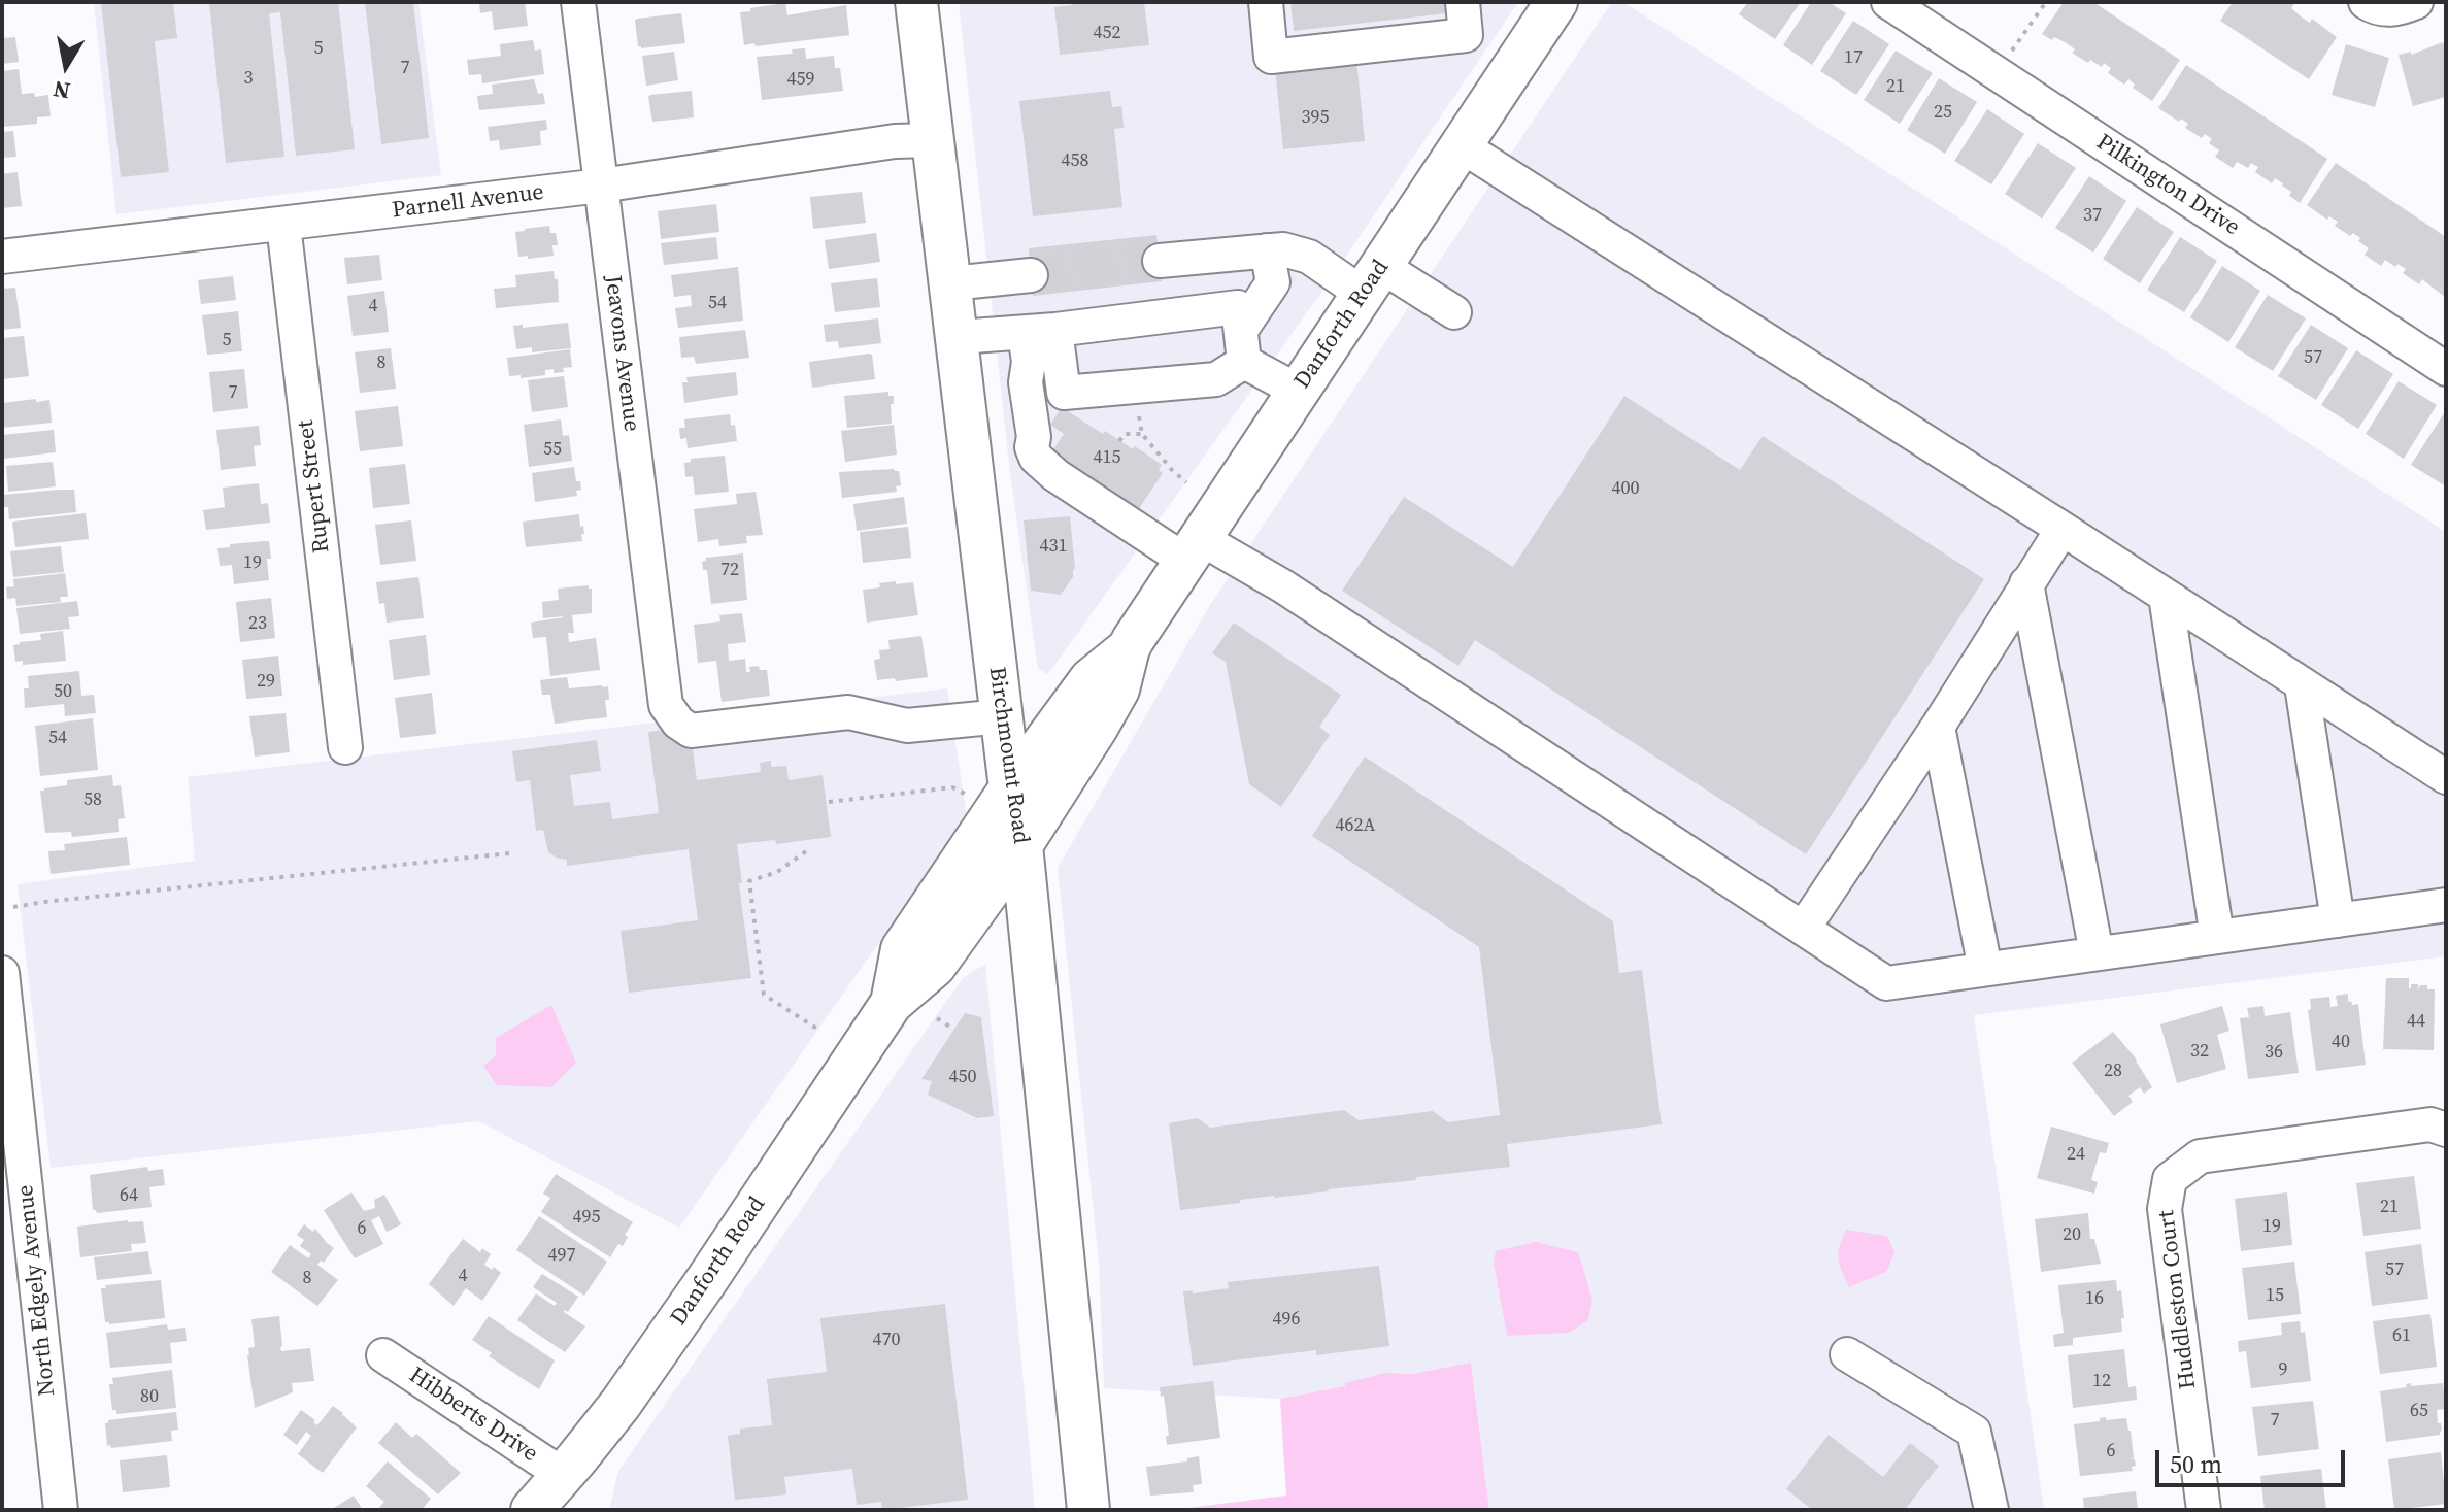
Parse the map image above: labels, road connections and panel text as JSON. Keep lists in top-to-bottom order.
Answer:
{
  "streets": {
    "main road": ["Danforth Road", "Birchmount Road"],
    "street": [
      "Pilkington Drive",
      "Parnell Avenue",
      "Jeavons Avenue",
      "Rupert Street",
      "North Edgely Avenue",
      "Huddleston Court",
      "Hibberts Drive"
    ]
  },
  "crossings": [
    ["Parnell Avenue", "Jeavons Avenue"],
    ["Parnell Avenue", "Rupert Street"],
    ["Parnell Avenue", "Birchmount Road"],
    ["Danforth Road", "Birchmount Road"],
    ["Danforth Road", "Hibberts Drive"],
    ["Jeavons Avenue", "Birchmount Road"]
  ],
  "house_numbers": [
    "452",
    "5",
    "17",
    "7",
    "3",
    "459",
    "21",
    "25",
    "395",
    "458",
    "37",
    "54",
    "4",
    "5",
    "57",
    "8",
    "7",
    "55",
    "415",
    "400",
    "431",
    "19",
    "72",
    "23",
    "29",
    "50",
    "54",
    "58",
    "462A",
    "44",
    "40",
    "32",
    "36",
    "28",
    "450",
    "24",
    "64",
    "21",
    "495",
    "19",
    "6",
    "20",
    "497",
    "57",
    "4",
    "8",
    "15",
    "16",
    "496",
    "61",
    "470",
    "9",
    "12",
    "80",
    "65",
    "7",
    "6"
  ],
  "scale_bar": "50 m",
  "north": "bottom"
}
